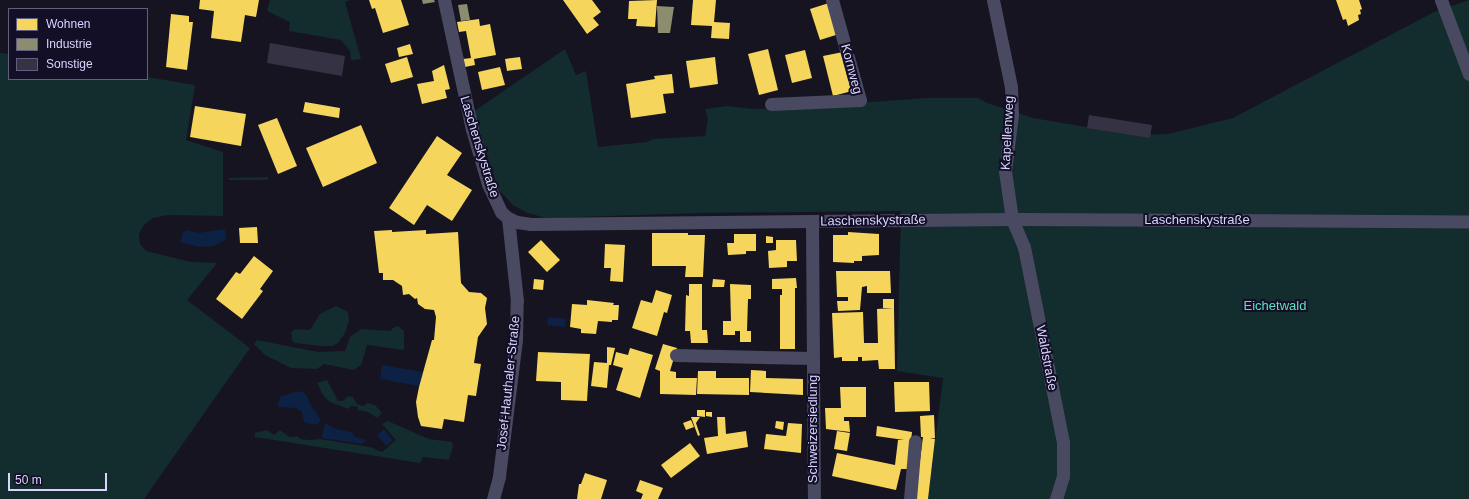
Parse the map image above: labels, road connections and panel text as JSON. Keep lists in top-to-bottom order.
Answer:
{
  "streets": {
    "street": [
      "Kornweg",
      "Kapellenweg",
      "Laschenskystraße",
      "Waldstraße",
      "Josef-Hauthaler-Straße",
      "Schweizersiedlung"
    ]
  },
  "crossings": [
    ["Kapellenweg", "Laschenskystraße"],
    ["Kapellenweg", "Waldstraße"],
    ["Laschenskystraße", "Waldstraße"],
    ["Laschenskystraße", "Josef-Hauthaler-Straße"],
    ["Laschenskystraße", "Schweizersiedlung"]
  ],
  "parks": ["Eichetwald"],
  "legend": ["Wohnen", "Industrie", "Sonstige"],
  "scale_bar": "50 m"
}
